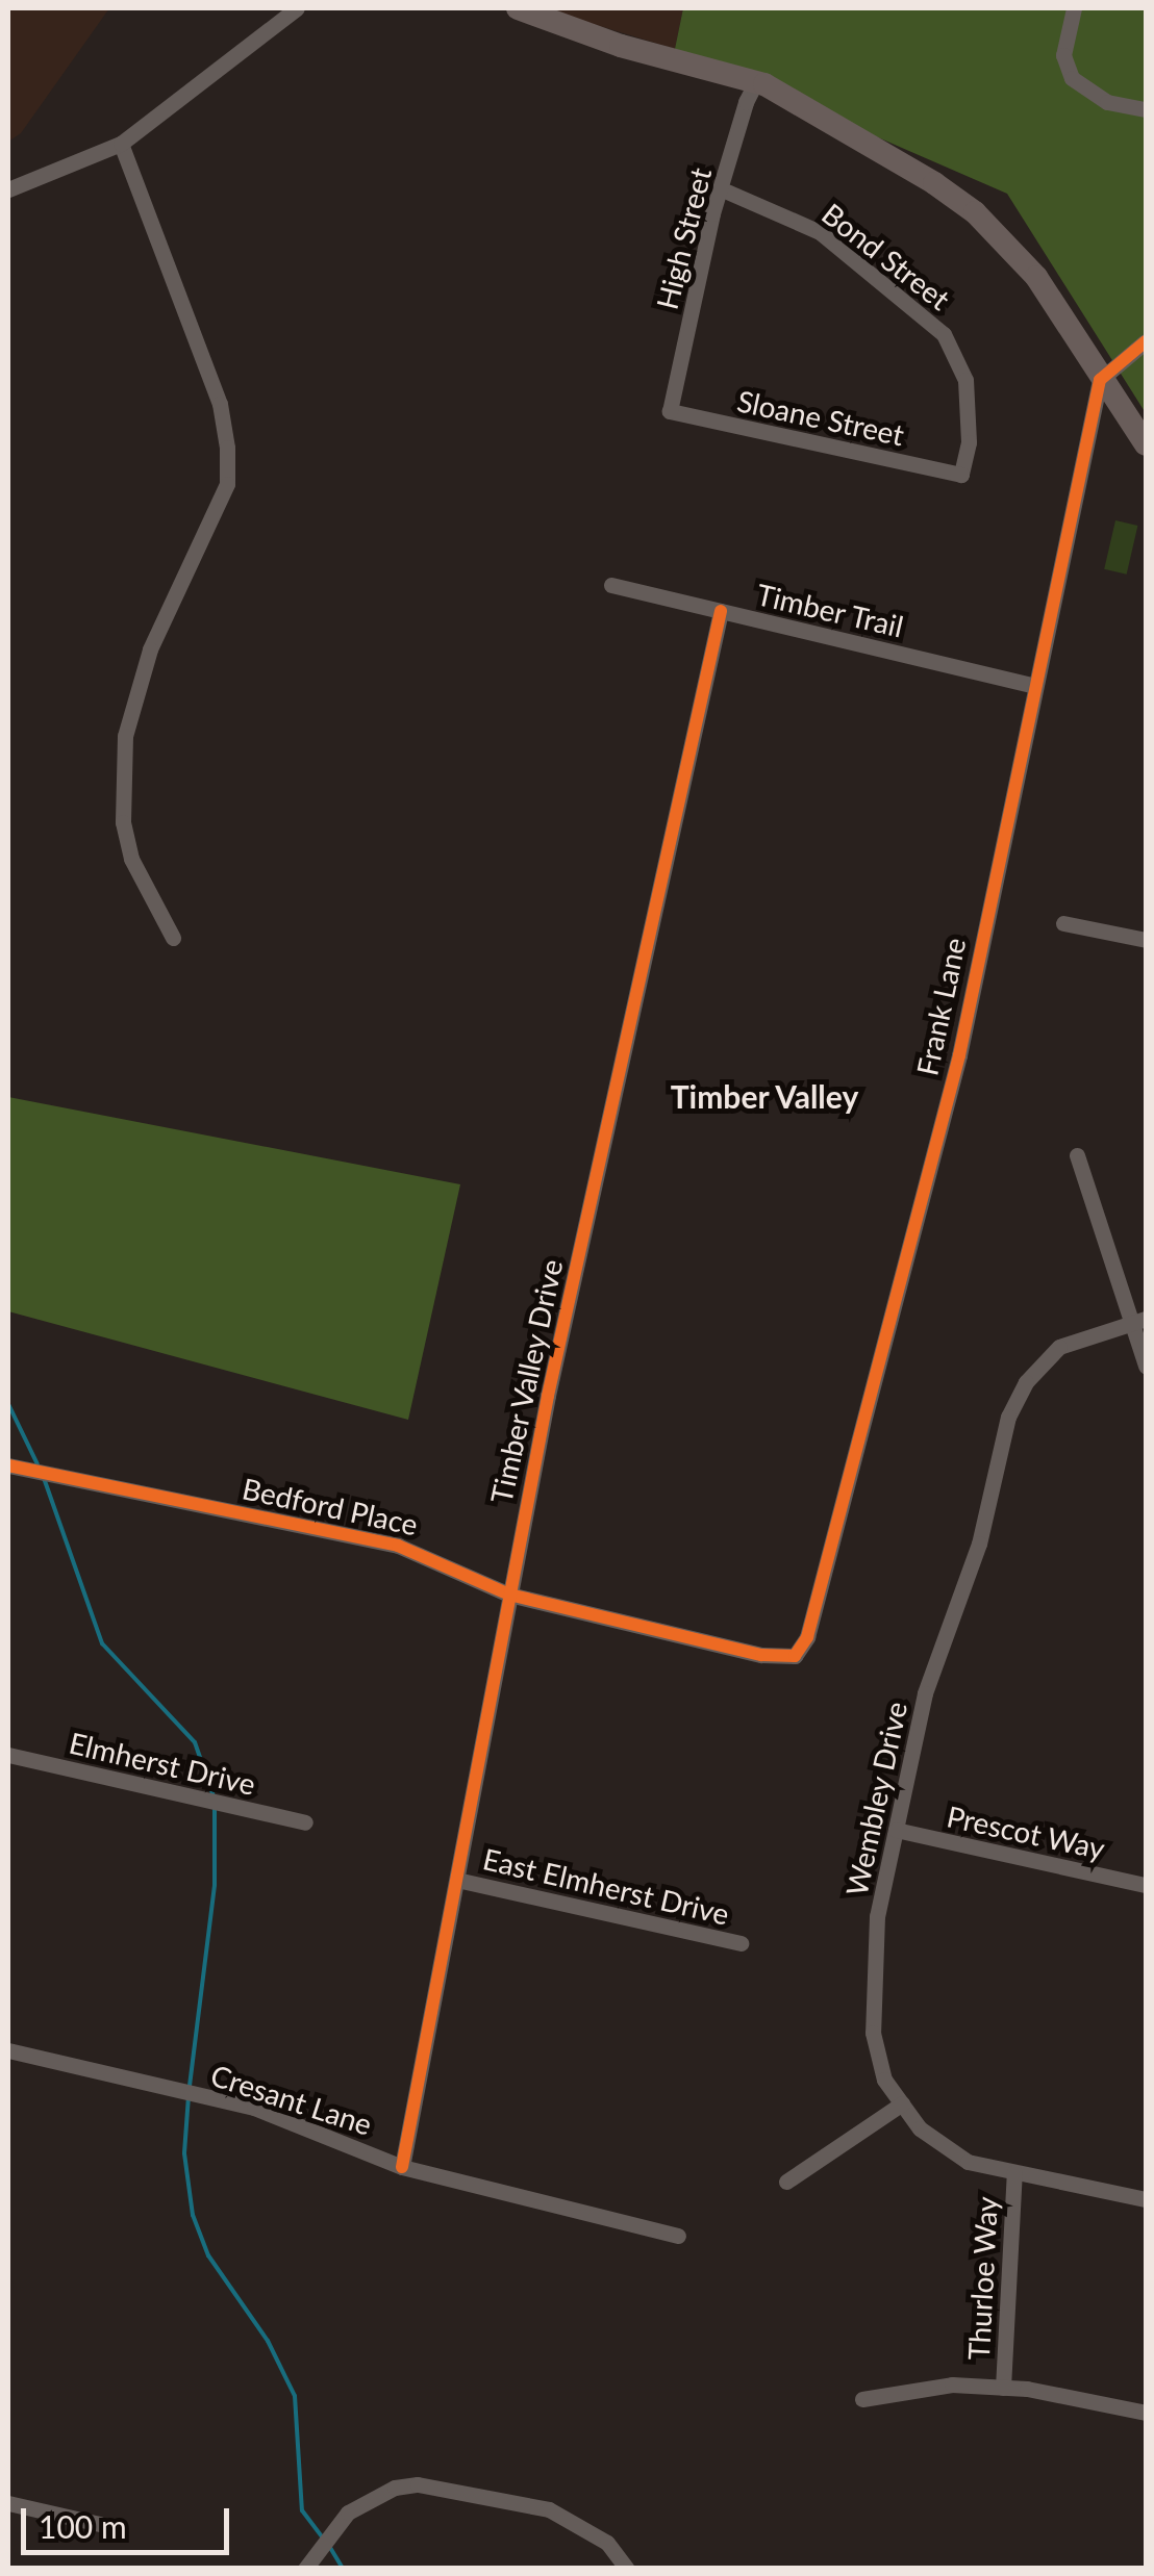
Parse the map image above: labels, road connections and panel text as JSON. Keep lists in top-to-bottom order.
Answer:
{
  "streets": {
    "street": [
      "High Street",
      "Bond Street",
      "Sloane Street",
      "Timber Trail",
      "Frank Lane",
      "Timber Valley Drive",
      "Bedford Place",
      "Elmherst Drive",
      "Wembley Drive",
      "Prescot Way",
      "East Elmherst Drive",
      "Cresant Lane",
      "Thurloe Way"
    ]
  },
  "crossings": [
    ["High Street", "Bond Street"],
    ["High Street", "Sloane Street"],
    ["Bond Street", "Sloane Street"],
    ["Timber Trail", "Frank Lane"],
    ["Timber Trail", "Timber Valley Drive"],
    ["Frank Lane", "Bedford Place"],
    ["Timber Valley Drive", "Bedford Place"],
    ["Timber Valley Drive", "East Elmherst Drive"],
    ["Timber Valley Drive", "Cresant Lane"],
    ["Wembley Drive", "Prescot Way"],
    ["Wembley Drive", "Thurloe Way"]
  ],
  "districts": ["Timber Valley"],
  "scale_bar": "100 m"
}
